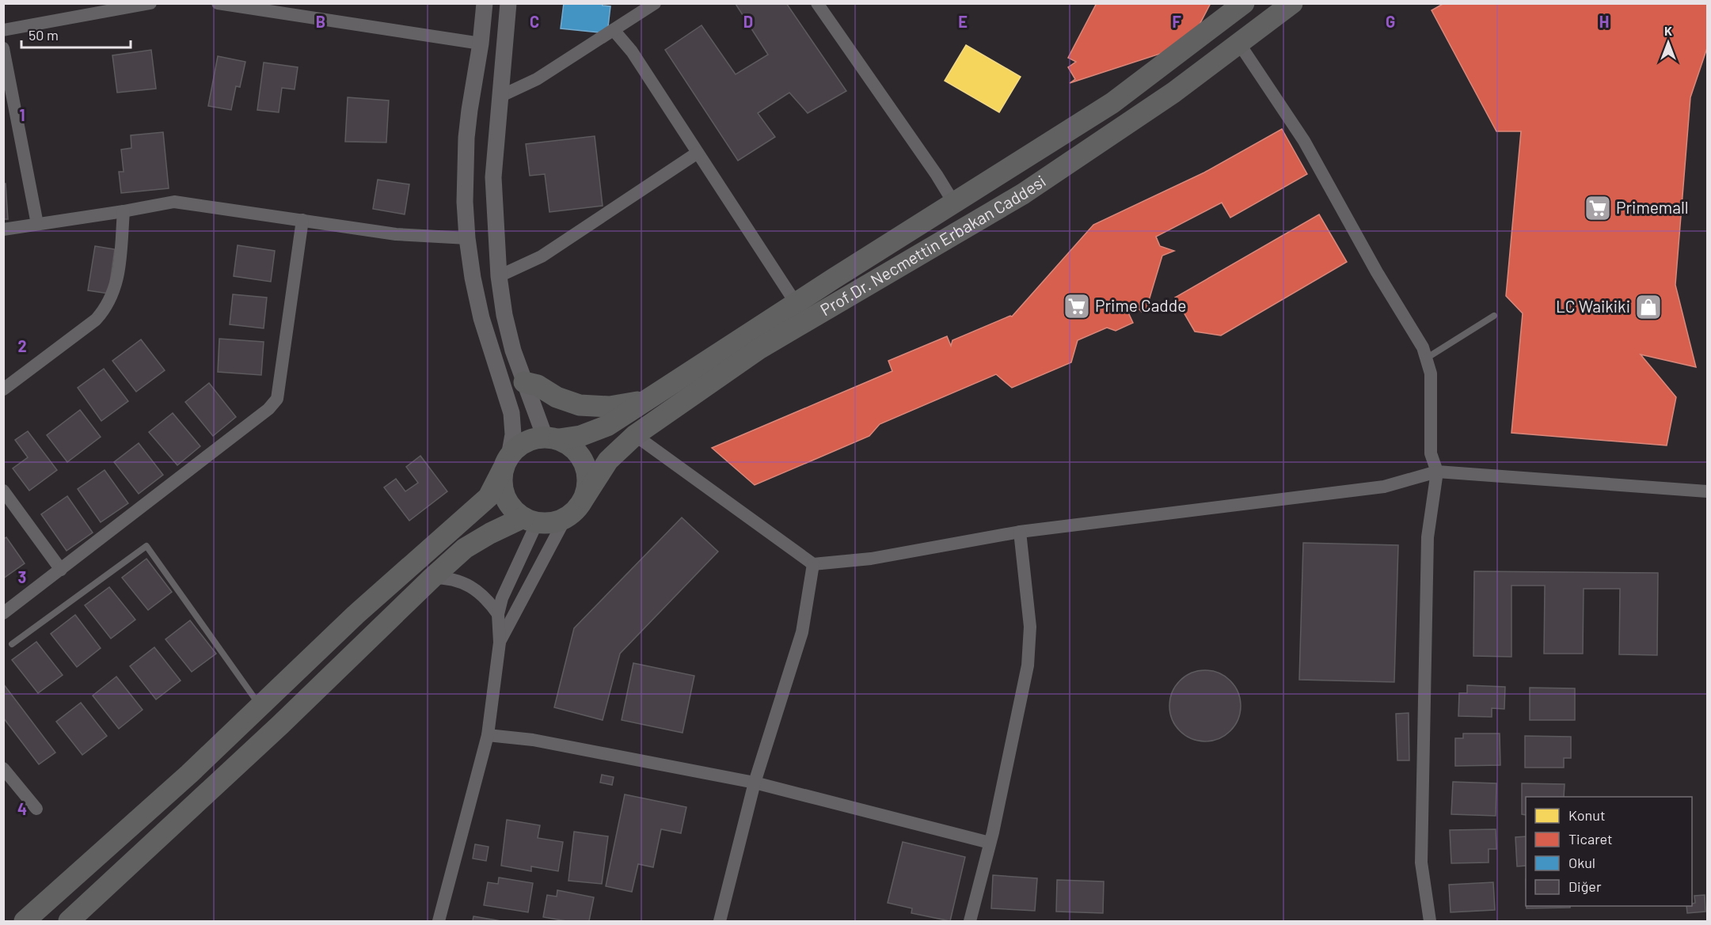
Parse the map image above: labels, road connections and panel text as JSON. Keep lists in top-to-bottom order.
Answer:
{
  "streets": {
    "main road": ["Prof.Dr. Necmettin Erbakan Caddesi"]
  },
  "places": {
    "supermarket": ["Primemall", "Prime Cadde"],
    "shop": ["LC Waikiki"]
  },
  "legend": [
    "Konut",
    "Ticaret",
    "Okul",
    "Diğer"
  ],
  "scale_bar": "50 m",
  "north": "top",
  "grid": {
    "columns": [
      "B",
      "C",
      "D",
      "E",
      "F",
      "G",
      "H"
    ],
    "rows": [
      "1",
      "2",
      "3",
      "4"
    ]
  }
}
